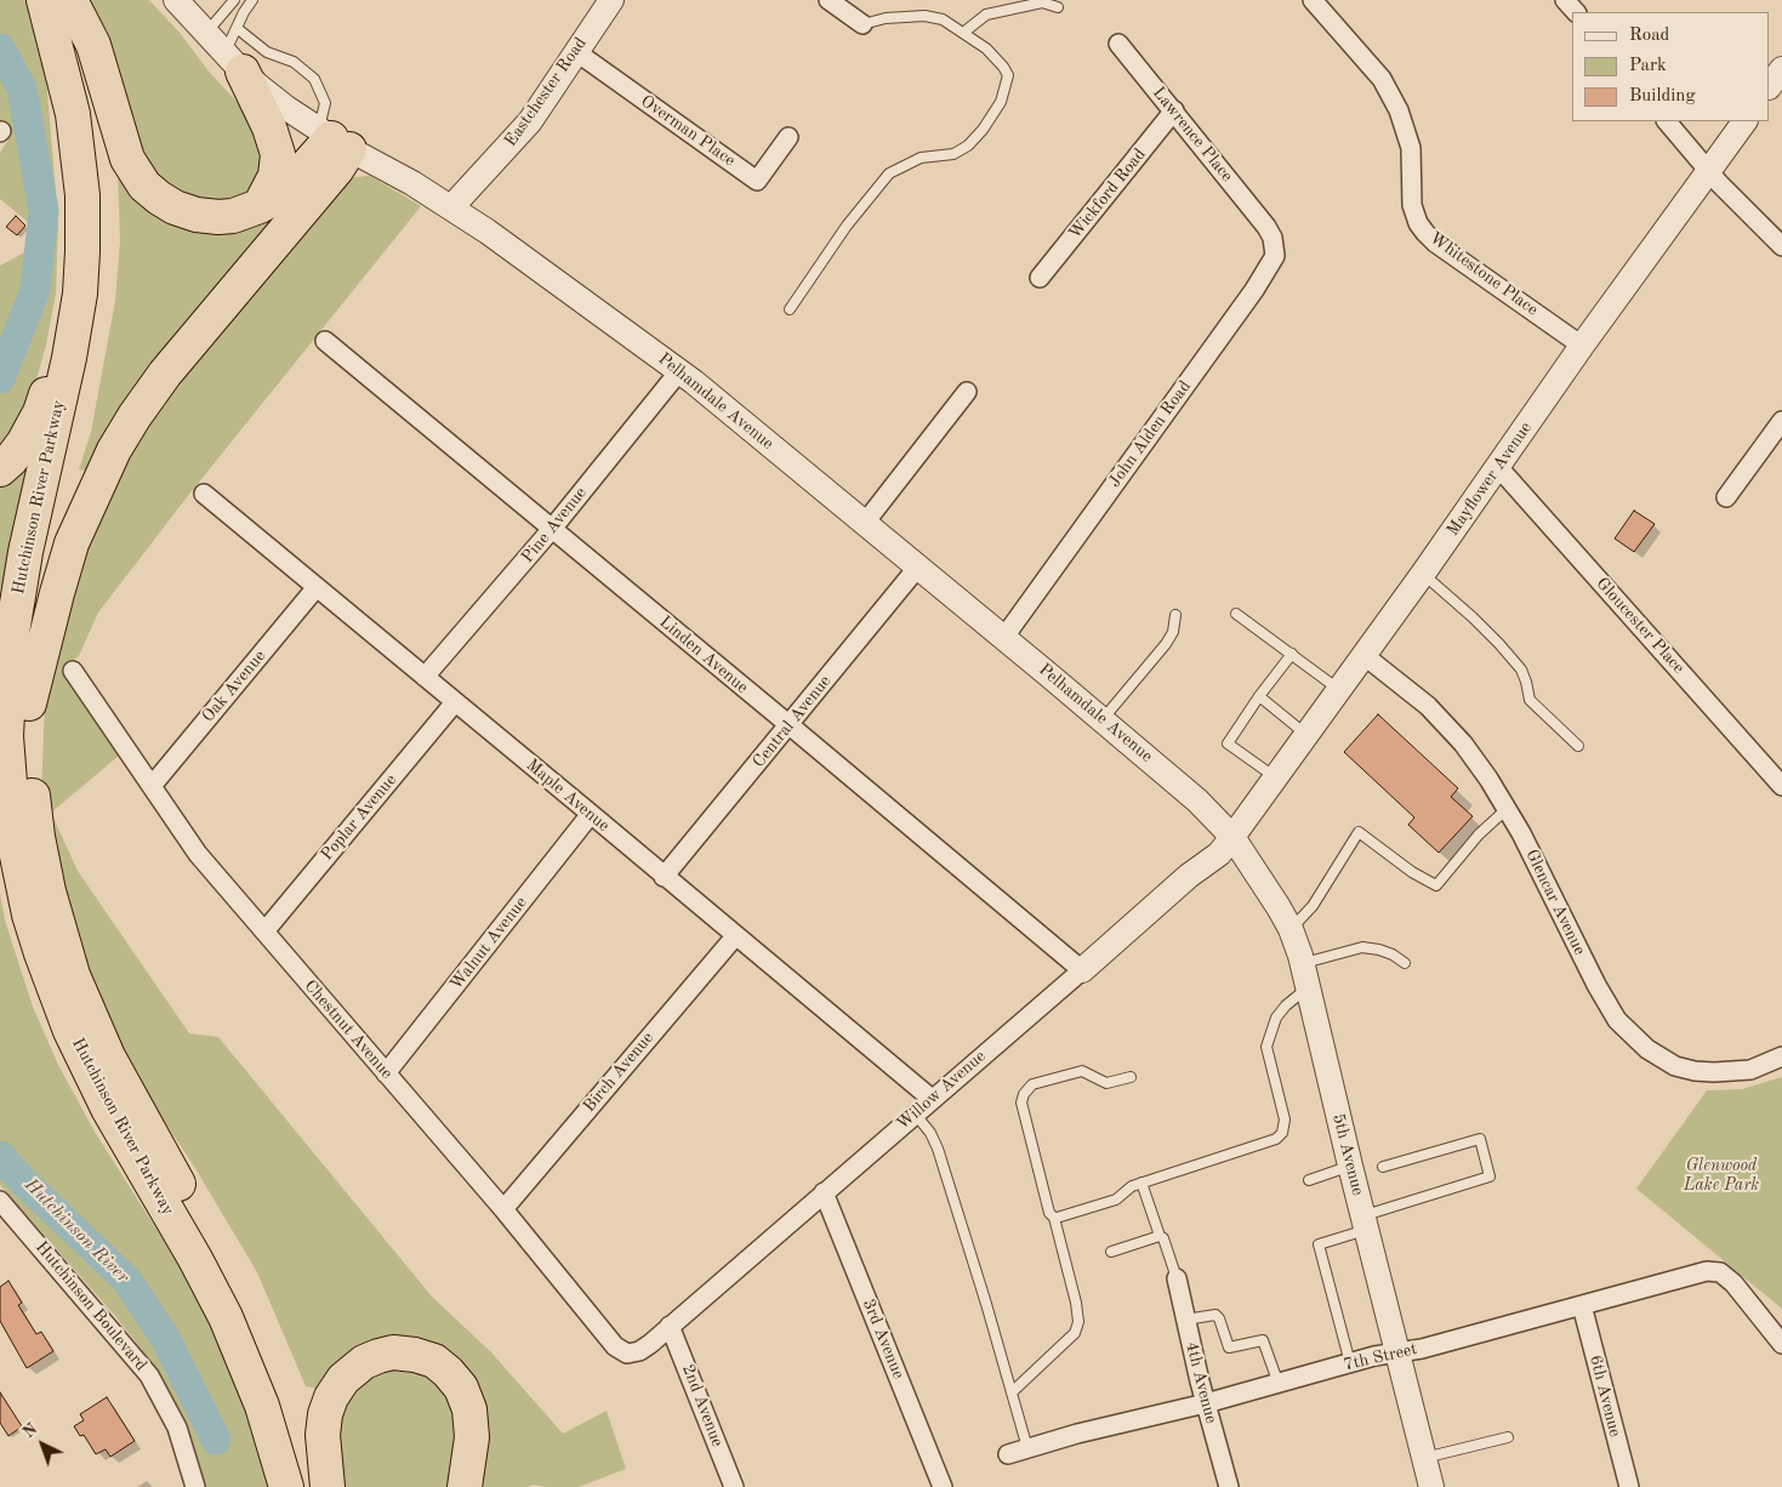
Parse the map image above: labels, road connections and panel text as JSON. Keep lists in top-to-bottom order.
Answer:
{
  "streets": {
    "highway": ["Hutchinson River Parkway"],
    "street": [
      "Eastchester Road",
      "Overman Place",
      "Lawrence Place",
      "Wickford Road",
      "Whitestone Place",
      "Pelhamdale Avenue",
      "John Alden Road",
      "Mayflower Avenue",
      "Pine Avenue",
      "Gloucester Place",
      "Linden Avenue",
      "Oak Avenue",
      "Central Avenue",
      "Maple Avenue",
      "Poplar Avenue",
      "Glencar Avenue",
      "Walnut Avenue",
      "Chestnut Avenue",
      "Birch Avenue",
      "Willow Avenue",
      "5th Avenue",
      "Hutchinson Boulevard",
      "3rd Avenue",
      "7th Street",
      "4th Avenue",
      "6th Avenue",
      "2nd Avenue"
    ]
  },
  "crossings": [
    ["Eastchester Road", "Overman Place"],
    ["Eastchester Road", "Pelhamdale Avenue"],
    ["Lawrence Place", "Wickford Road"],
    ["Lawrence Place", "John Alden Road"],
    ["Whitestone Place", "Mayflower Avenue"],
    ["Pelhamdale Avenue", "John Alden Road"],
    ["Pelhamdale Avenue", "Mayflower Avenue"],
    ["Pelhamdale Avenue", "Pine Avenue"],
    ["Pelhamdale Avenue", "Central Avenue"],
    ["Pelhamdale Avenue", "Willow Avenue"],
    ["Pelhamdale Avenue", "5th Avenue"],
    ["Mayflower Avenue", "Gloucester Place"],
    ["Mayflower Avenue", "Glencar Avenue"],
    ["Mayflower Avenue", "Willow Avenue"],
    ["Mayflower Avenue", "5th Avenue"],
    ["Pine Avenue", "Linden Avenue"],
    ["Pine Avenue", "Maple Avenue"],
    ["Linden Avenue", "Central Avenue"],
    ["Linden Avenue", "Willow Avenue"],
    ["Oak Avenue", "Maple Avenue"],
    ["Oak Avenue", "Chestnut Avenue"],
    ["Central Avenue", "Maple Avenue"],
    ["Maple Avenue", "Poplar Avenue"],
    ["Maple Avenue", "Walnut Avenue"],
    ["Maple Avenue", "Birch Avenue"],
    ["Maple Avenue", "Willow Avenue"],
    ["Poplar Avenue", "Chestnut Avenue"],
    ["Walnut Avenue", "Chestnut Avenue"],
    ["Chestnut Avenue", "Birch Avenue"],
    ["Chestnut Avenue", "Willow Avenue"],
    ["Willow Avenue", "5th Avenue"],
    ["Willow Avenue", "3rd Avenue"],
    ["Willow Avenue", "2nd Avenue"],
    ["5th Avenue", "7th Street"],
    ["7th Street", "4th Avenue"],
    ["7th Street", "6th Avenue"]
  ],
  "water": ["Hutchinson River"],
  "parks": ["Glenwood Lake Park"],
  "legend": ["Road", "Park", "Building"],
  "north": "top left"
}
